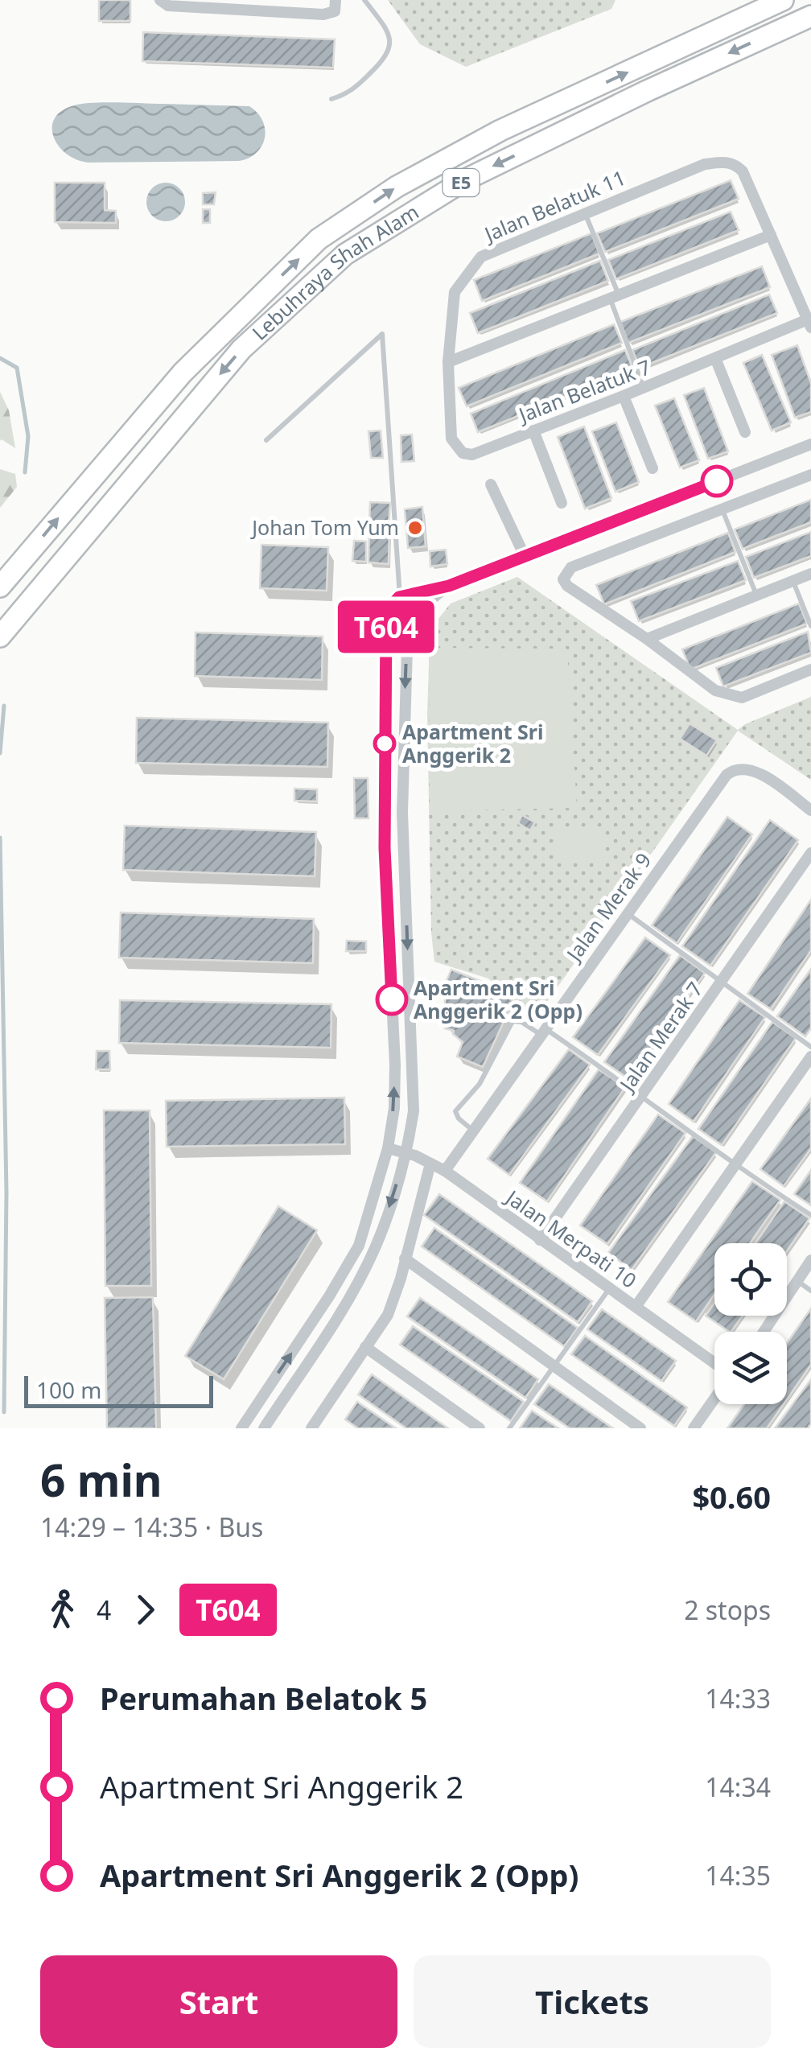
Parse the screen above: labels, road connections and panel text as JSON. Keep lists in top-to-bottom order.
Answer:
{
  "streets": {
    "highway": ["E5", "Lebuhraya Shah Alam"],
    "street": [
      "Jalan Belatuk 11",
      "Jalan Belatuk 7",
      "Jalan Merak 9",
      "Jalan Merak 7",
      "Jalan Merpati 10"
    ]
  },
  "crossings": [
    ["Jalan Belatuk 11", "Jalan Belatuk 7"],
    ["Jalan Merak 9", "Jalan Merpati 10"],
    ["Jalan Merak 7", "Jalan Merpati 10"]
  ],
  "places": ["Johan Tom Yum", "Apartment Sri Anggerik 2", "Apartment Sri Anggerik 2 (Opp)"],
  "lines": ["bus line T604"],
  "scale_bar": "100 m",
  "page": {
    "on_map": "T604",
    "scale": "100 m",
    "heading": ["6 min", "14:29 – 14:35 · Bus", "$0.60"],
    "legs": ["4", "T604", "2 stops"],
    "list": [
      {
        "name": "Perumahan Belatok 5",
        "value": "14:33"
      },
      {
        "name": "Apartment Sri Anggerik 2",
        "value": "14:34"
      },
      {
        "name": "Apartment Sri Anggerik 2 (Opp)",
        "value": "14:35"
      }
    ],
    "buttons": ["Start", "Tickets"]
  }
}
